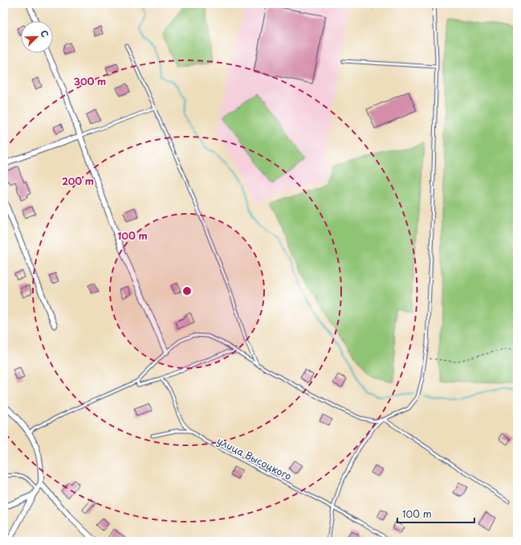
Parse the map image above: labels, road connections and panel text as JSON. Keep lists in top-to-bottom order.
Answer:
{
  "streets": {
    "lane": ["улица Высоцкого"]
  },
  "scale_bar": "100 m",
  "north": "top right",
  "rings": ["300 m", "200 m", "100 m"]
}
